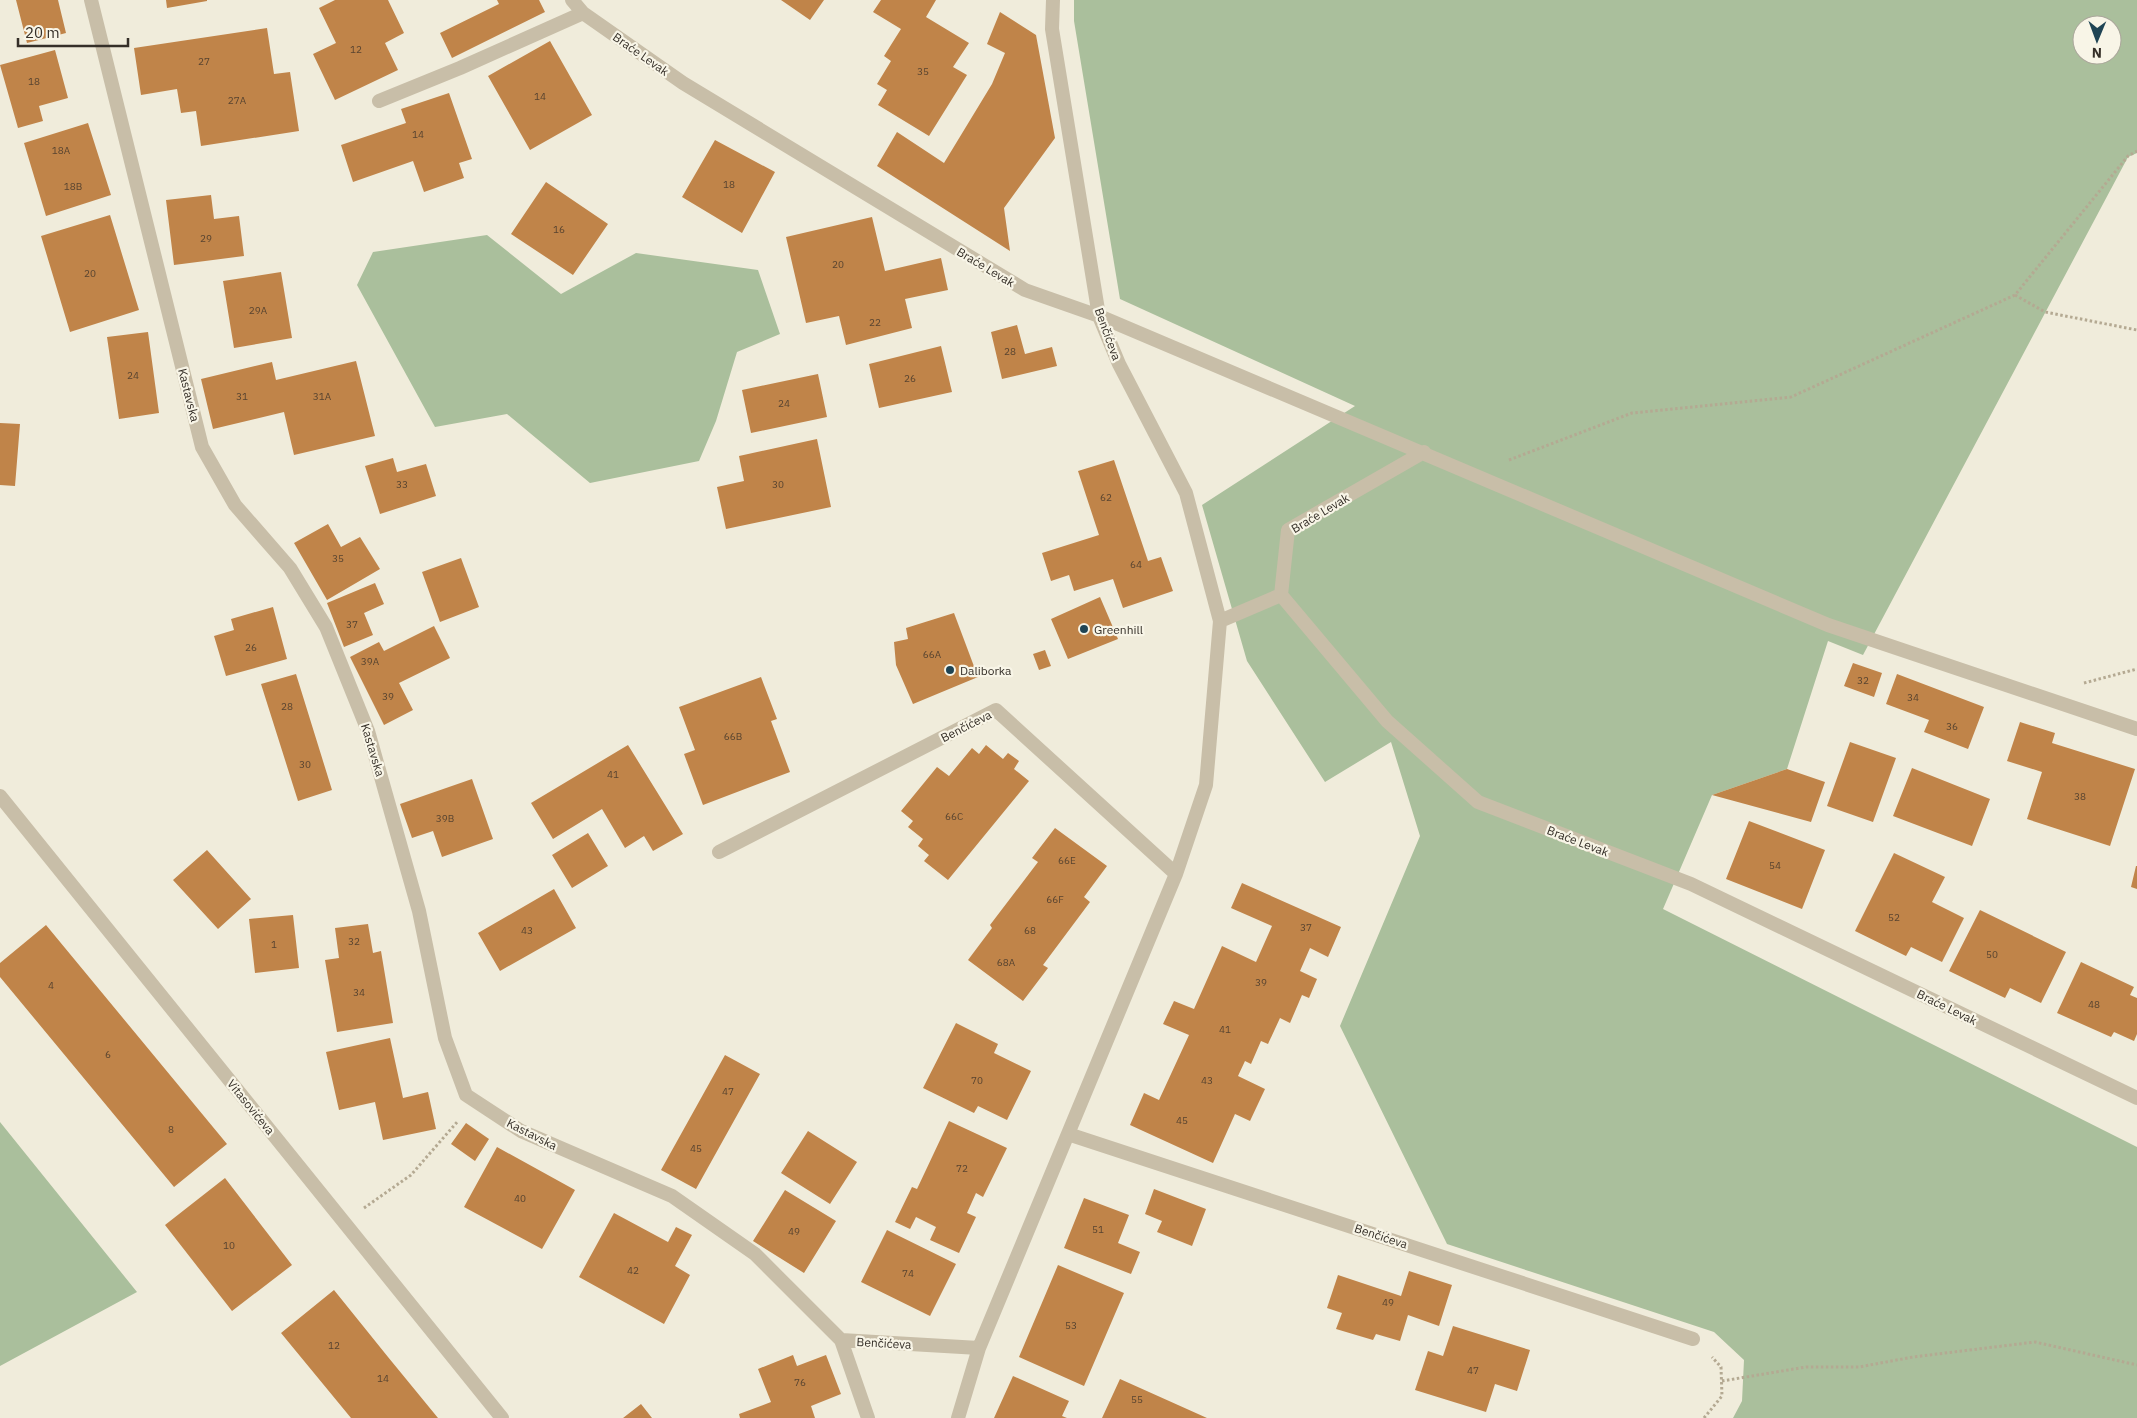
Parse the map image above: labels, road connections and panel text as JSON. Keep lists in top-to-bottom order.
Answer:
{
  "streets": {
    "street": [
      "Braće Levak",
      "Benčićeva",
      "Kastavska",
      "Vitasovićeva"
    ]
  },
  "crossings": [
    ["Braće Levak", "Benčićeva"],
    ["Benčićeva", "Kastavska"]
  ],
  "places": ["Greenhill", "Daliborka"],
  "house_numbers": [
    "12",
    "27",
    "35",
    "18",
    "14",
    "27A",
    "14",
    "18A",
    "18",
    "18B",
    "16",
    "29",
    "20",
    "20",
    "29A",
    "22",
    "28",
    "24",
    "26",
    "31",
    "31A",
    "24",
    "33",
    "30",
    "62",
    "35",
    "64",
    "37",
    "26",
    "66A",
    "39A",
    "32",
    "39",
    "34",
    "28",
    "36",
    "66B",
    "30",
    "41",
    "38",
    "66C",
    "39B",
    "66E",
    "54",
    "66F",
    "52",
    "37",
    "43",
    "68",
    "32",
    "1",
    "50",
    "68A",
    "39",
    "4",
    "34",
    "48",
    "41",
    "6",
    "70",
    "43",
    "47",
    "45",
    "8",
    "45",
    "72",
    "40",
    "51",
    "49",
    "10",
    "42",
    "74",
    "49",
    "53",
    "12",
    "47",
    "14",
    "76",
    "55"
  ],
  "scale_bar": "20 m",
  "north": "bottom"
}
